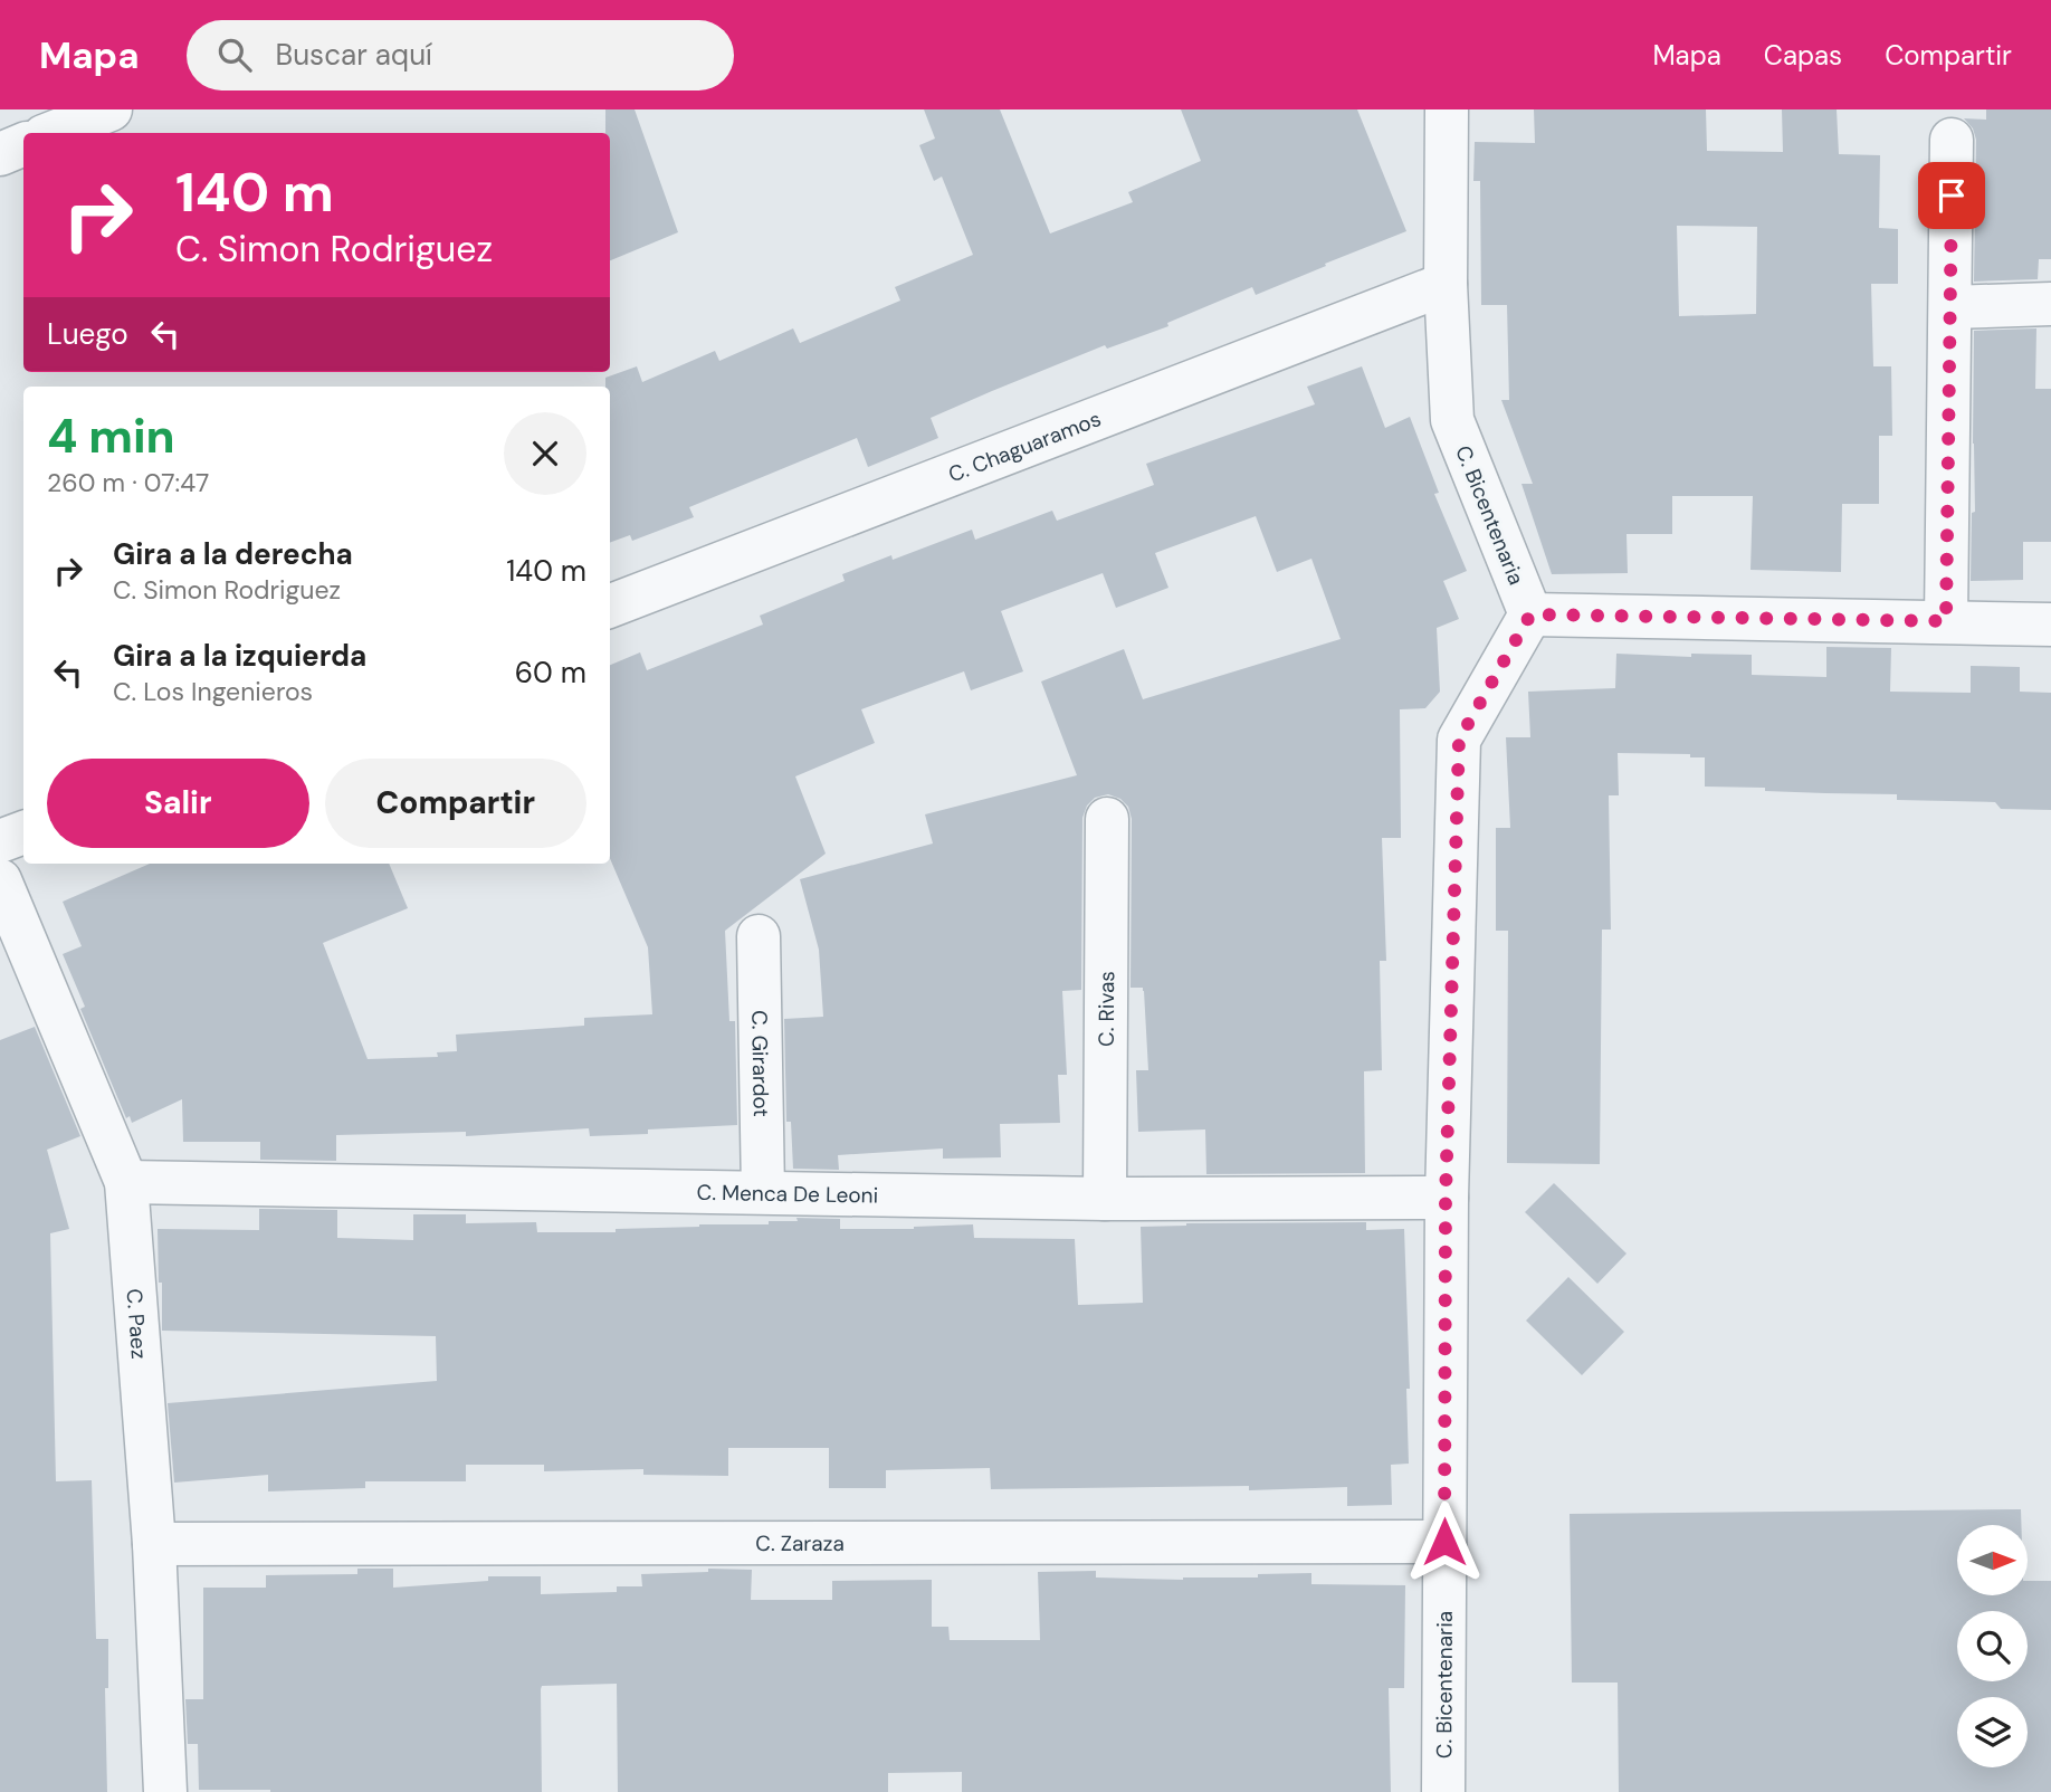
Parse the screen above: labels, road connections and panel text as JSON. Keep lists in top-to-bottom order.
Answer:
{
  "streets": {
    "street": [
      "C. Chaguaramos",
      "C. Bicentenaria",
      "C. Rivas",
      "C. Girardot",
      "C. Menca De Leoni",
      "C. Paez",
      "C. Zaraza"
    ]
  },
  "crossings": [
    ["C. Chaguaramos", "C. Bicentenaria"],
    ["C. Bicentenaria", "C. Menca De Leoni"],
    ["C. Bicentenaria", "C. Zaraza"],
    ["C. Rivas", "C. Menca De Leoni"],
    ["C. Girardot", "C. Menca De Leoni"],
    ["C. Menca De Leoni", "C. Paez"],
    ["C. Paez", "C. Zaraza"]
  ],
  "north": "right",
  "page": {
    "header": "Mapa",
    "search": "Buscar aquí",
    "nav": ["Mapa", "Capas", "Compartir"],
    "turn": ["140 m", "C. Simon Rodriguez"],
    "then": "Luego",
    "heading": ["4 min", "260 m · 07:47"],
    "list": [
      {
        "name": "Gira a la derecha",
        "note": "C. Simon Rodriguez",
        "value": "140 m"
      },
      {
        "name": "Gira a la izquierda",
        "note": "C. Los Ingenieros",
        "value": "60 m"
      }
    ],
    "buttons": ["Salir", "Compartir"]
  }
}
